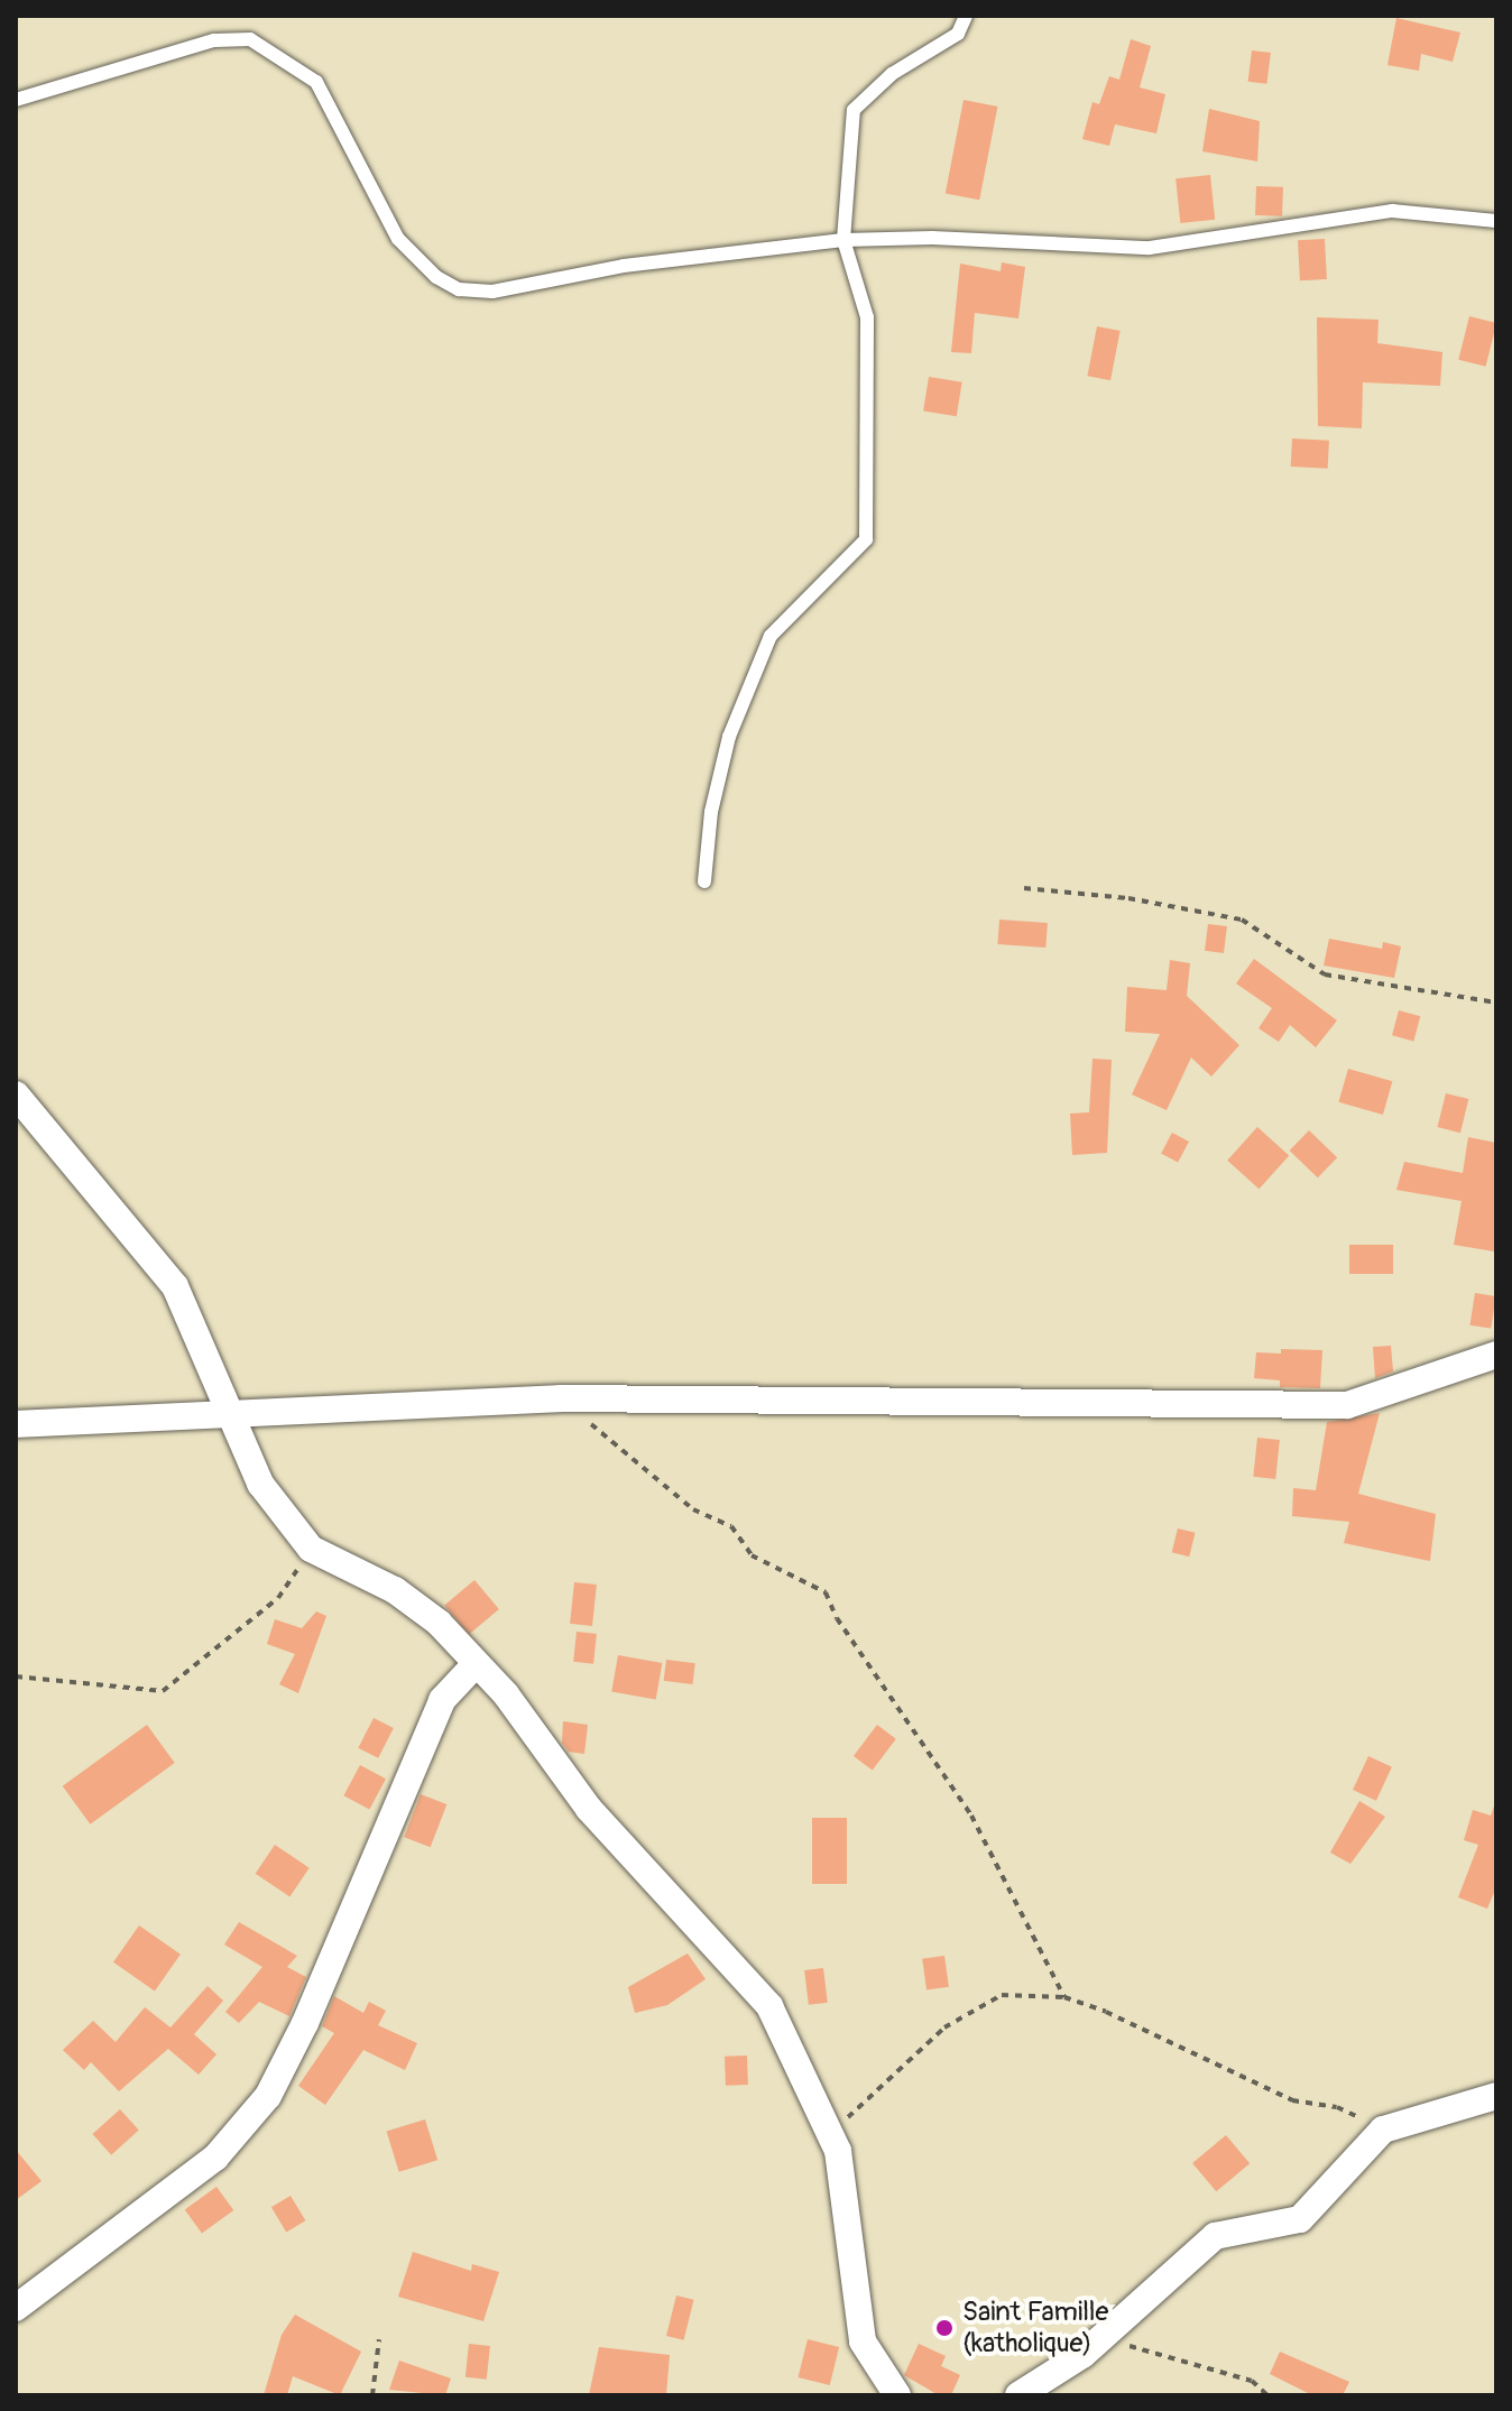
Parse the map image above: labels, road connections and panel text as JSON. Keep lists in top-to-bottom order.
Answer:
{
  "places": ["Saint Famille (katholique)"]
}
